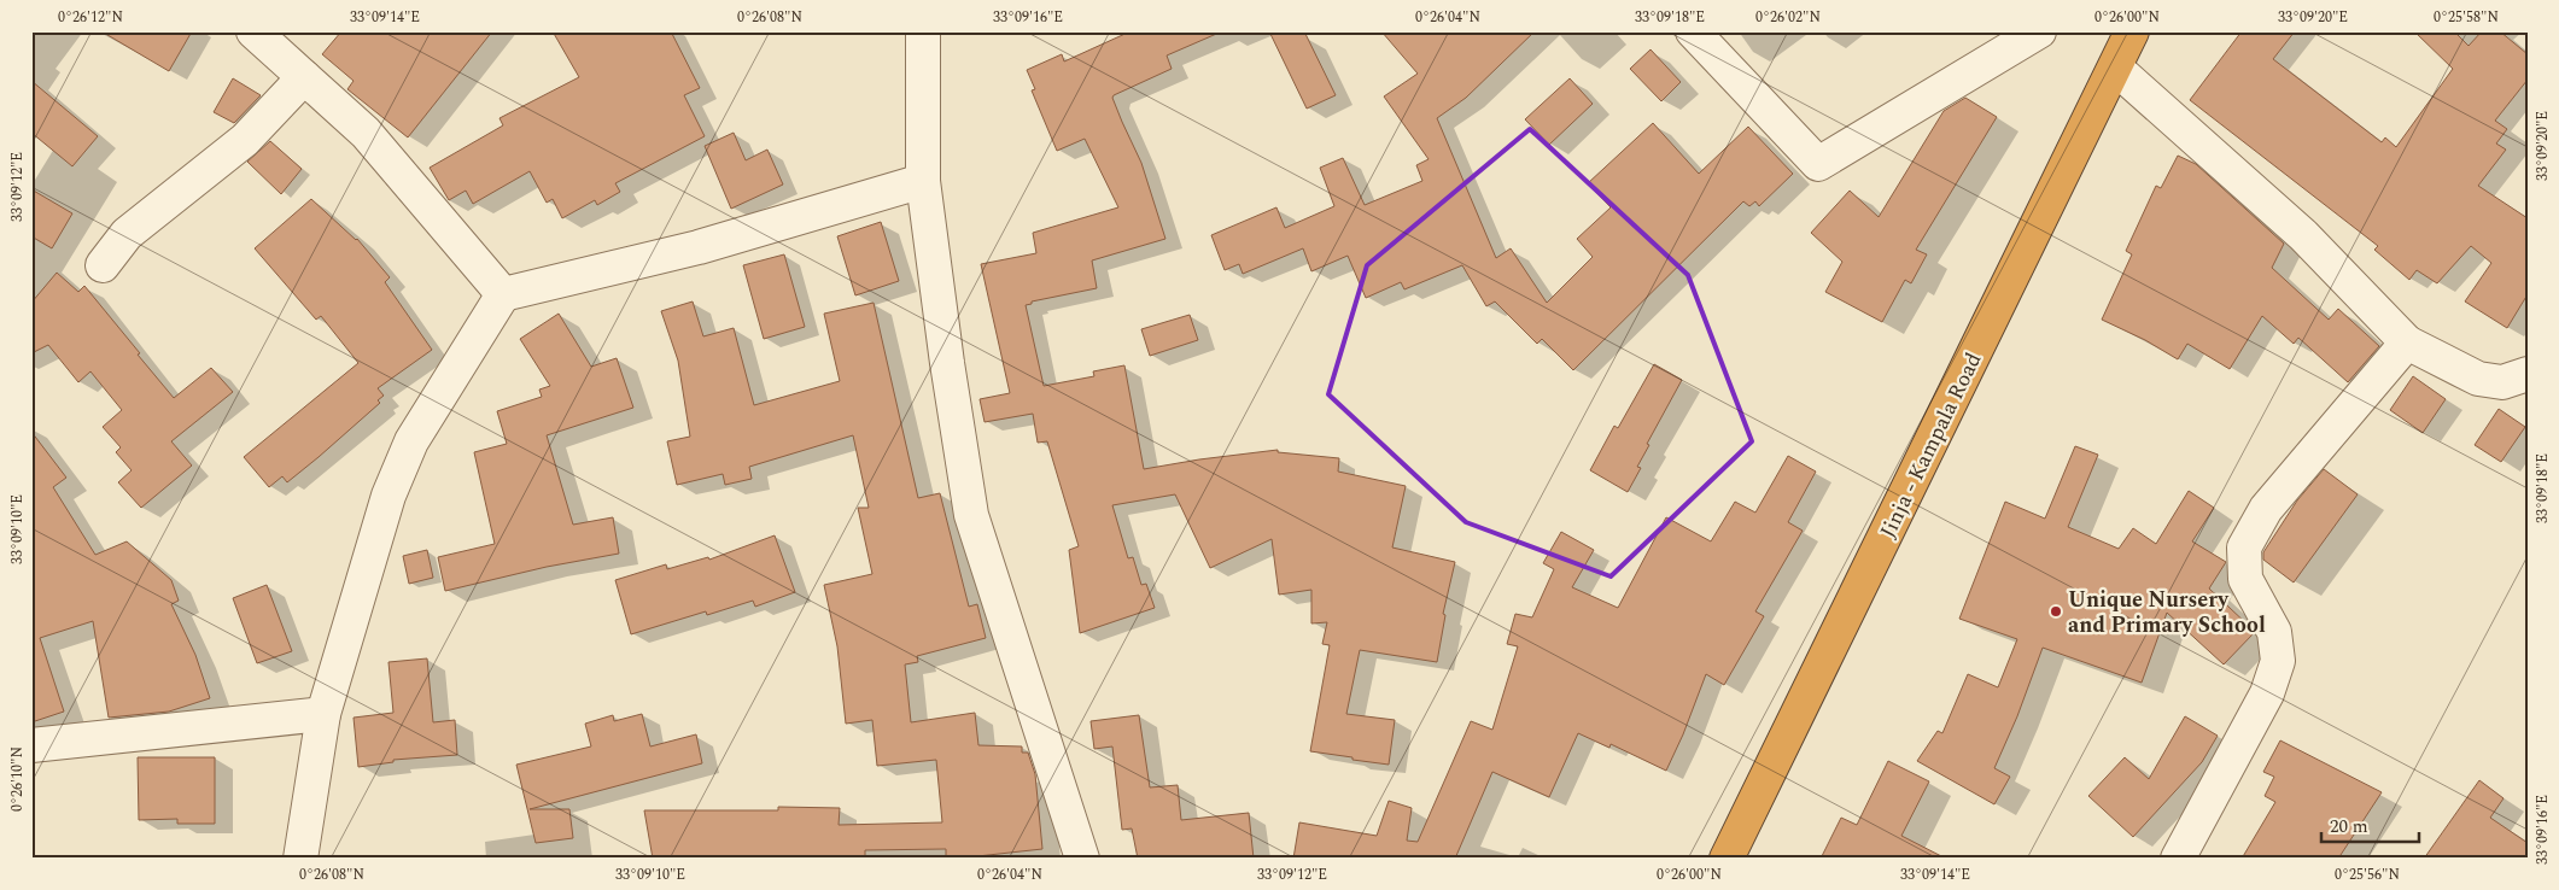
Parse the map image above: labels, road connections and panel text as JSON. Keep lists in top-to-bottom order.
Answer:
{
  "streets": {
    "highway": ["Jinja - Kampala Road"]
  },
  "places": ["Unique Nursery and Primary School"],
  "scale_bar": "20 m",
  "coordinates": [
    "0°26'12\"N",
    "33°09'14\"E",
    "0°26'08\"N",
    "33°09'16\"E",
    "0°26'04\"N",
    "33°09'18\"E",
    "0°26'02\"N",
    "0°26'00\"N",
    "33°09'20\"E",
    "0°25'58\"N",
    "33°09'12\"E",
    "33°09'10\"E",
    "0°26'10\"N",
    "0°25'56\"N"
  ]
}
